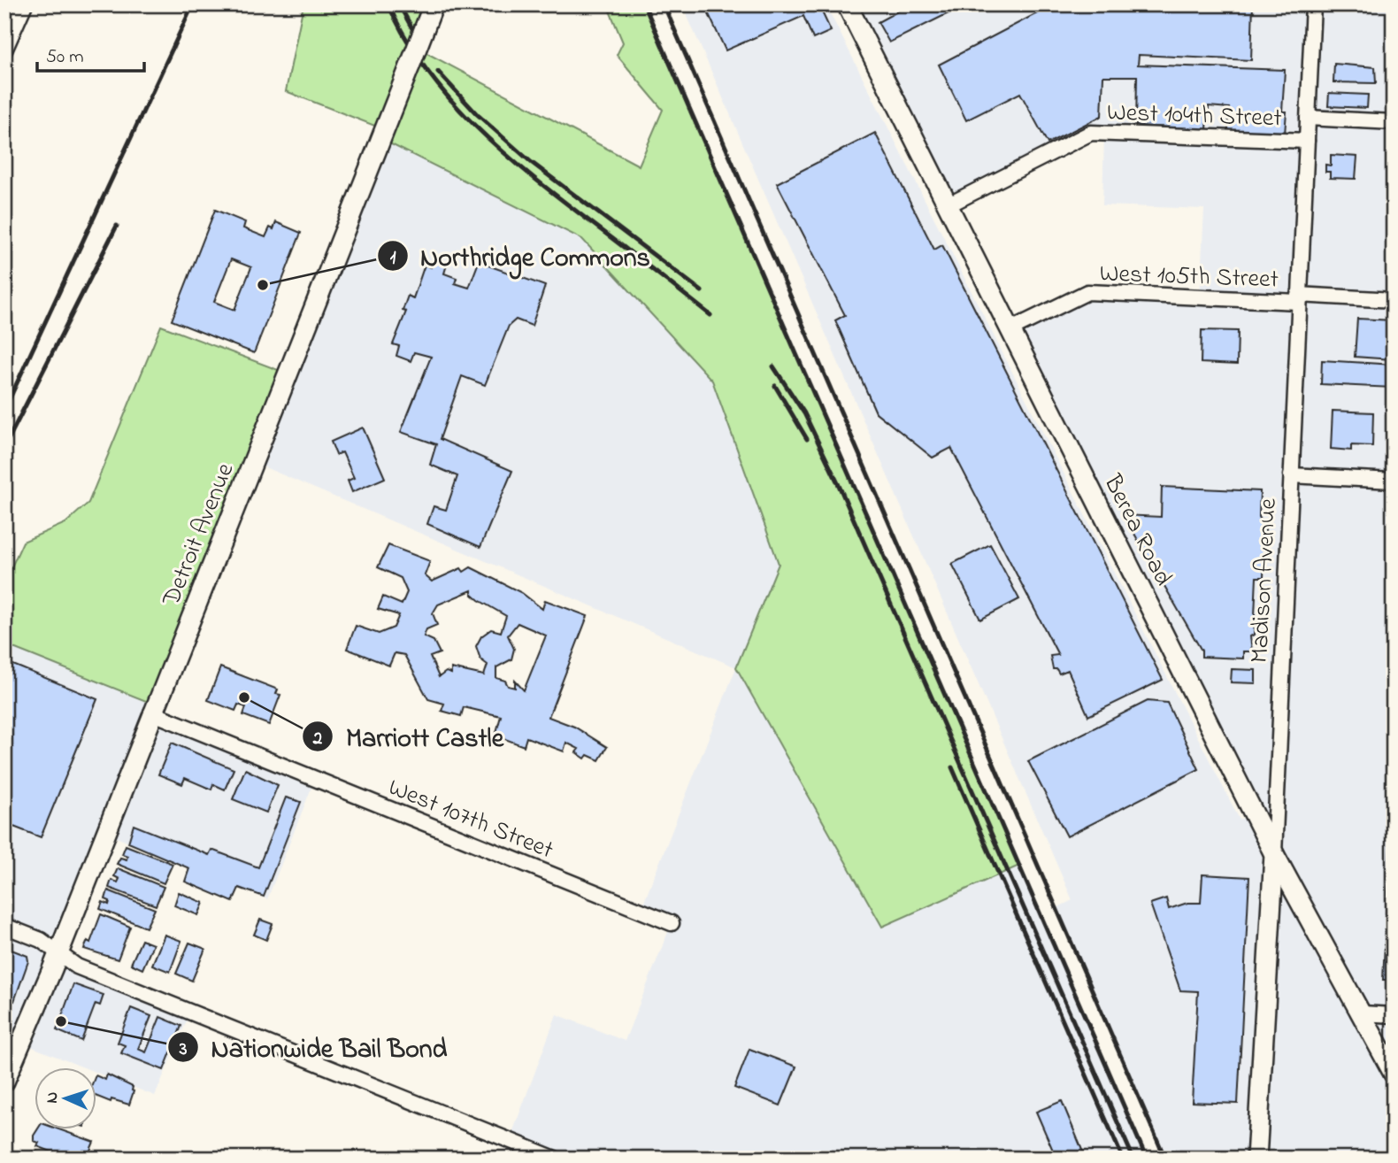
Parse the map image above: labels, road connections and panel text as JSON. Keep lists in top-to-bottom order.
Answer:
{
  "streets": {
    "main road": ["Berea Road", "Detroit Avenue", "Madison Avenue"],
    "street": ["West 104th Street", "West 105th Street", "West 107th Street"]
  },
  "crossings": [
    ["West 104th Street", "Berea Road"],
    ["West 104th Street", "Madison Avenue"],
    ["West 105th Street", "Berea Road"],
    ["West 105th Street", "Madison Avenue"],
    ["Berea Road", "Madison Avenue"],
    ["Detroit Avenue", "West 107th Street"]
  ],
  "places": ["Northridge Commons", "Marriott Castle", "Nationwide Bail Bond"],
  "scale_bar": "50 m",
  "north": "left"
}
